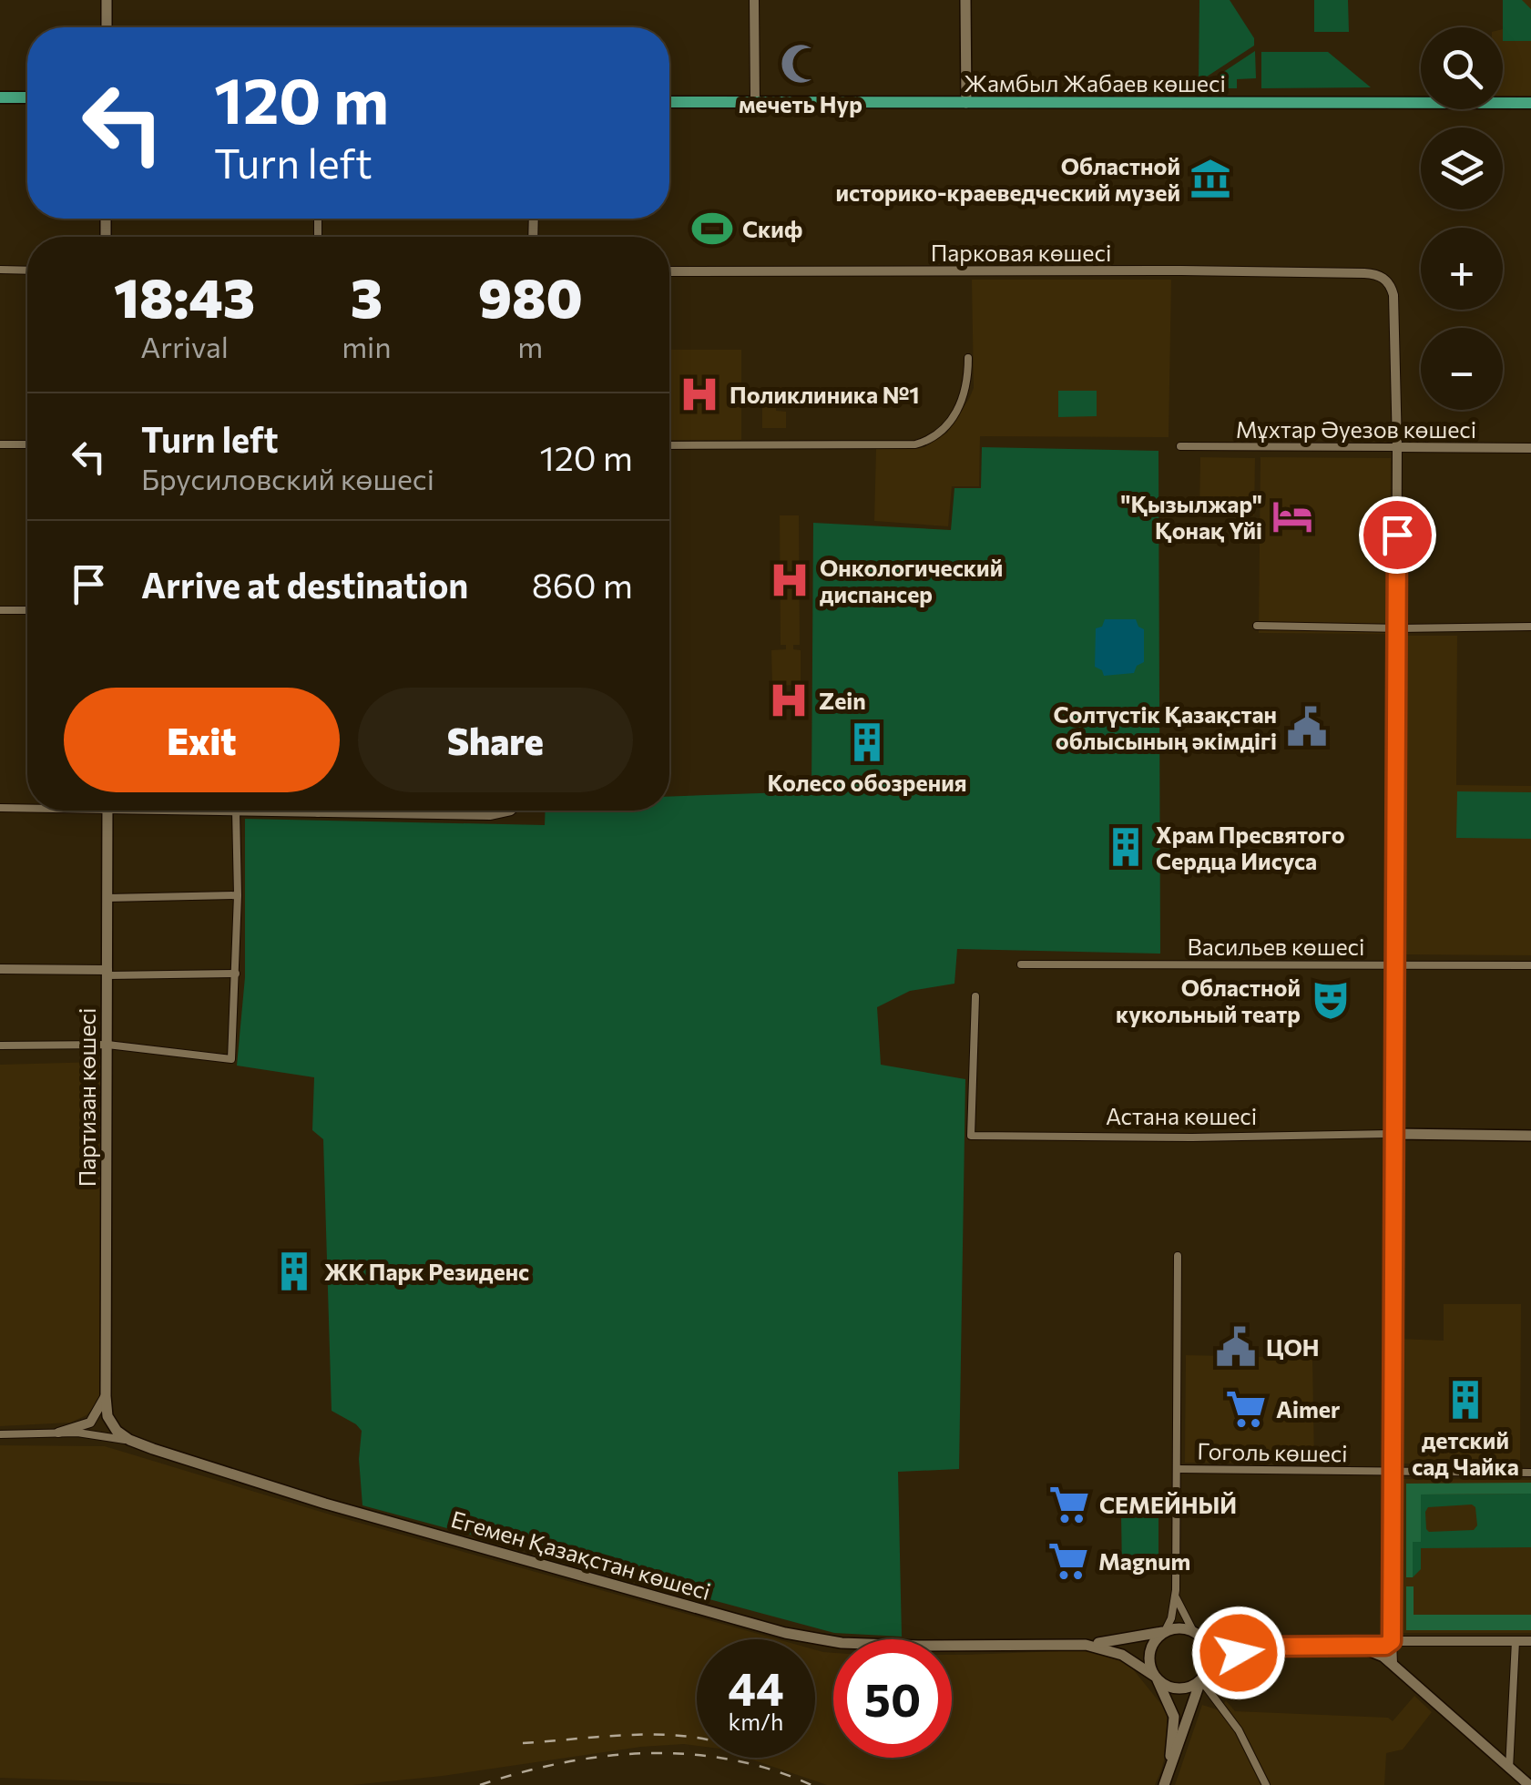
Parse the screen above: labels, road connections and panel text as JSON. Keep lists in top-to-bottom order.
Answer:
{
  "streets": {
    "main road": [
      "Жамбыл Жабаев көшесі",
      "Партизан көшесі",
      "Астана көшесі",
      "Егемен Қазақстан көшесі"
    ],
    "street": [
      "Парковая көшесі",
      "Мұхтар Әуезов көшесі",
      "Васильев көшесі",
      "Гоголь көшесі"
    ]
  },
  "crossings": [
    ["Парковая көшесі", "Мұхтар Әуезов көшесі"]
  ],
  "places": {
    "mosque": ["мечеть Нур"],
    "museum": ["Oбластной историко-краеведческий музей"],
    "sports": ["Скиф"],
    "hospital": ["Поликлиника №1", "Онкологический диспансер", "Zein"],
    "hotel": ["\"Қызылжар\" Қонақ Үйі"],
    "public building": ["Солтүстік Қазақстан облысының әкімдігі", "ЦОН"],
    "building": [
      "Колесо обозрения",
      "Храм Пресвятого Сердца Иисуса",
      "ЖК Парк Резиденс",
      "детский сад Чайка"
    ],
    "theatre": ["Областной кукольный театр"],
    "supermarket": ["Aimer", "СЕМЕЙНЫЙ", "Magnum"]
  },
  "page": {
    "map_buttons": ["+", "−"],
    "turn": ["120 m", "Turn left"],
    "eta": [
      "18:43",
      "Arrival",
      "3",
      "min",
      "980",
      "m"
    ],
    "list": [
      {
        "name": "Turn left",
        "note": "Брусиловский көшесі",
        "value": "120 m"
      },
      {
        "name": "Arrive at destination",
        "value": "860 m"
      }
    ],
    "buttons": ["Exit", "Share"],
    "speed": "44 km/h",
    "limit": "50"
  }
}
